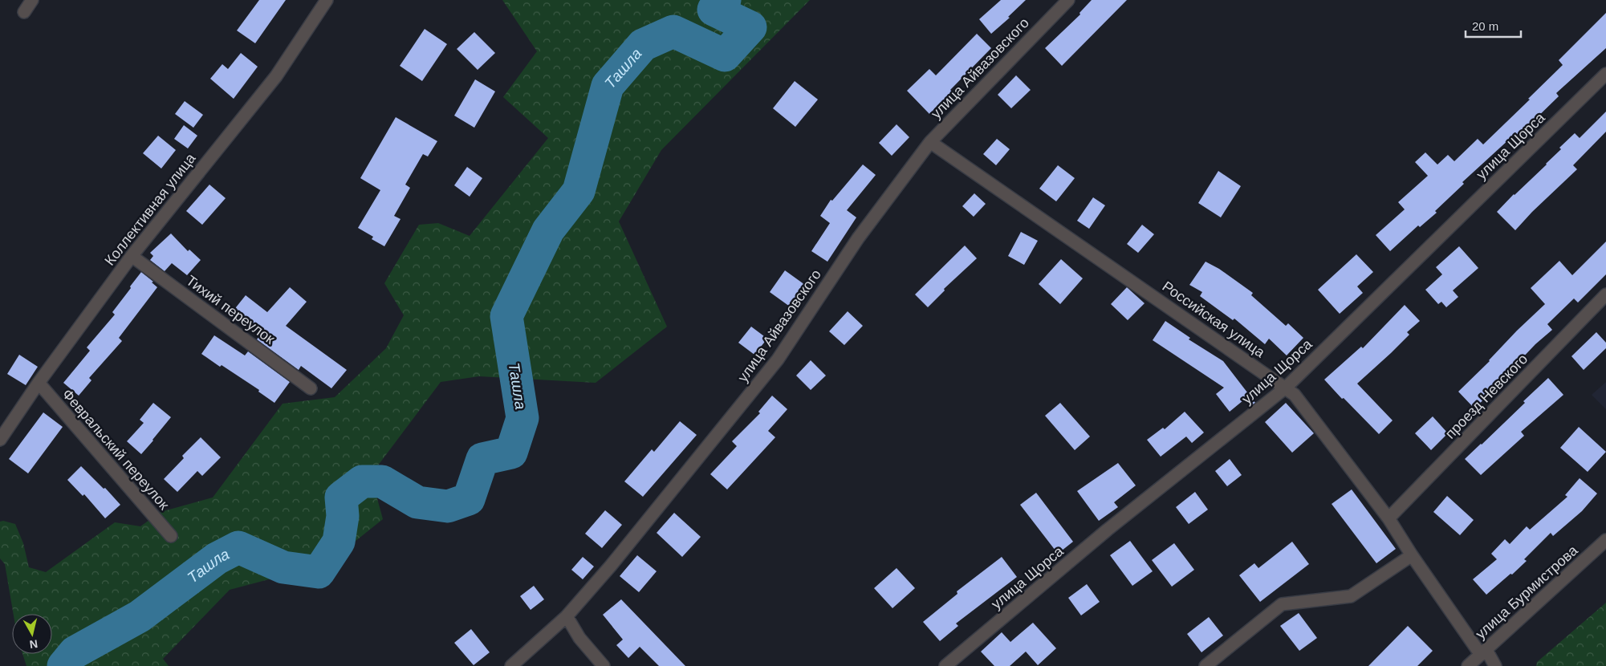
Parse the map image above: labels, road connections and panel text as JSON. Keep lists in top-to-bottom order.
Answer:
{
  "streets": {
    "street": [
      "улица Айвазовского",
      "улица Щорса",
      "Коллективная улица",
      "Тихий переулок",
      "Российская улица",
      "проезд Невского",
      "Февральский переулок",
      "улица Бурмистрова"
    ]
  },
  "crossings": [
    ["улица Айвазовского", "Российская улица"],
    ["улица Щорса", "Российская улица"],
    ["Коллективная улица", "Тихий переулок"],
    ["Коллективная улица", "Февральский переулок"],
    ["Российская улица", "проезд Невского"],
    ["Российская улица", "улица Бурмистрова"]
  ],
  "water": ["Ташла"],
  "scale_bar": "20 m",
  "north": "bottom"
}
